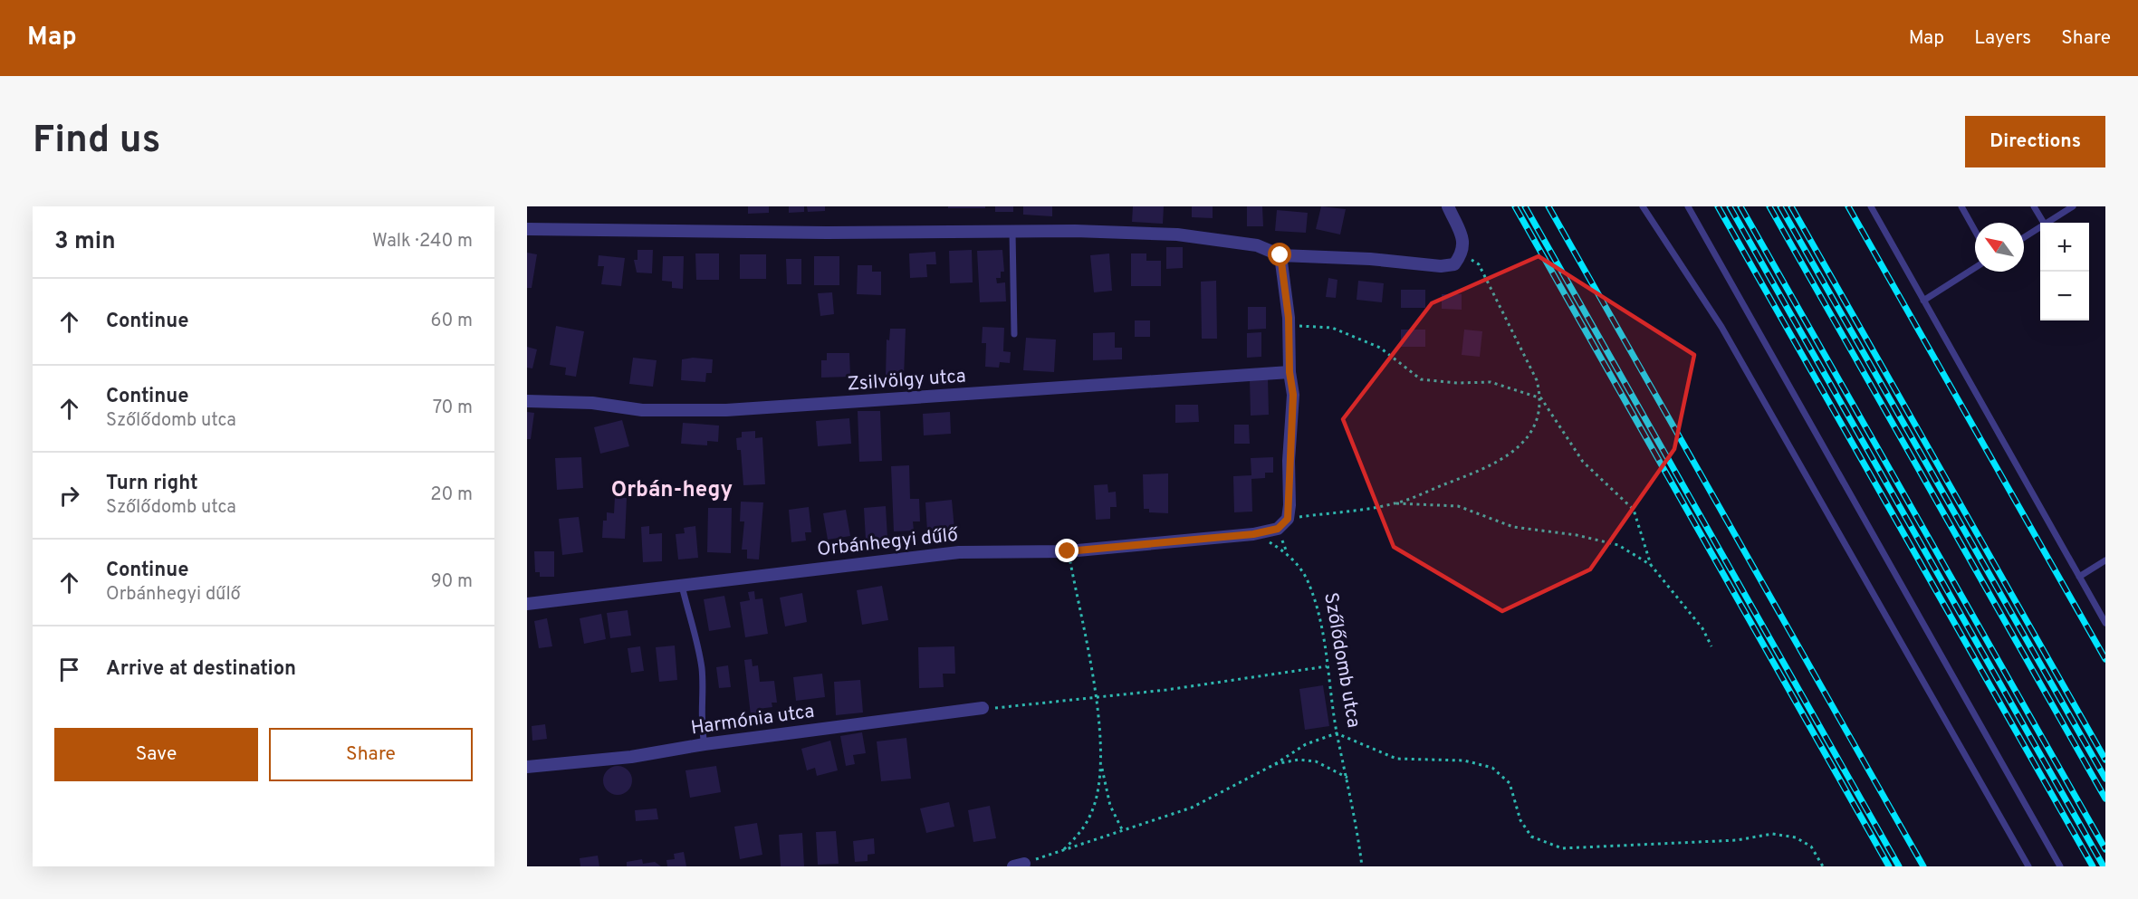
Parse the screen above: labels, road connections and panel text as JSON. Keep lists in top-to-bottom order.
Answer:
{
  "streets": {
    "street": ["Zsilvölgy utca", "Orbánhegyi dűlő", "Harmónia utca"],
    "path": ["Szőlődomb utca"]
  },
  "crossings": [
    ["Orbánhegyi dűlő", "Szőlődomb utca"]
  ],
  "districts": ["Orbán-hegy"],
  "north": "top left",
  "page": {
    "header": "Map",
    "nav": ["Map", "Layers", "Share"],
    "buttons": [
      "Directions",
      ["Save", "Share"]
    ],
    "title": "Find us",
    "heading": ["3 min", "Walk · 240 m"],
    "map_buttons": ["+", "−"],
    "list": [
      ["Continue", "60 m"],
      ["Continue", "Szőlődomb utca", "70 m"],
      ["Turn right", "Szőlődomb utca", "20 m"],
      ["Continue", "Orbánhegyi dűlő", "90 m"],
      "Arrive at destination"
    ]
  }
}
